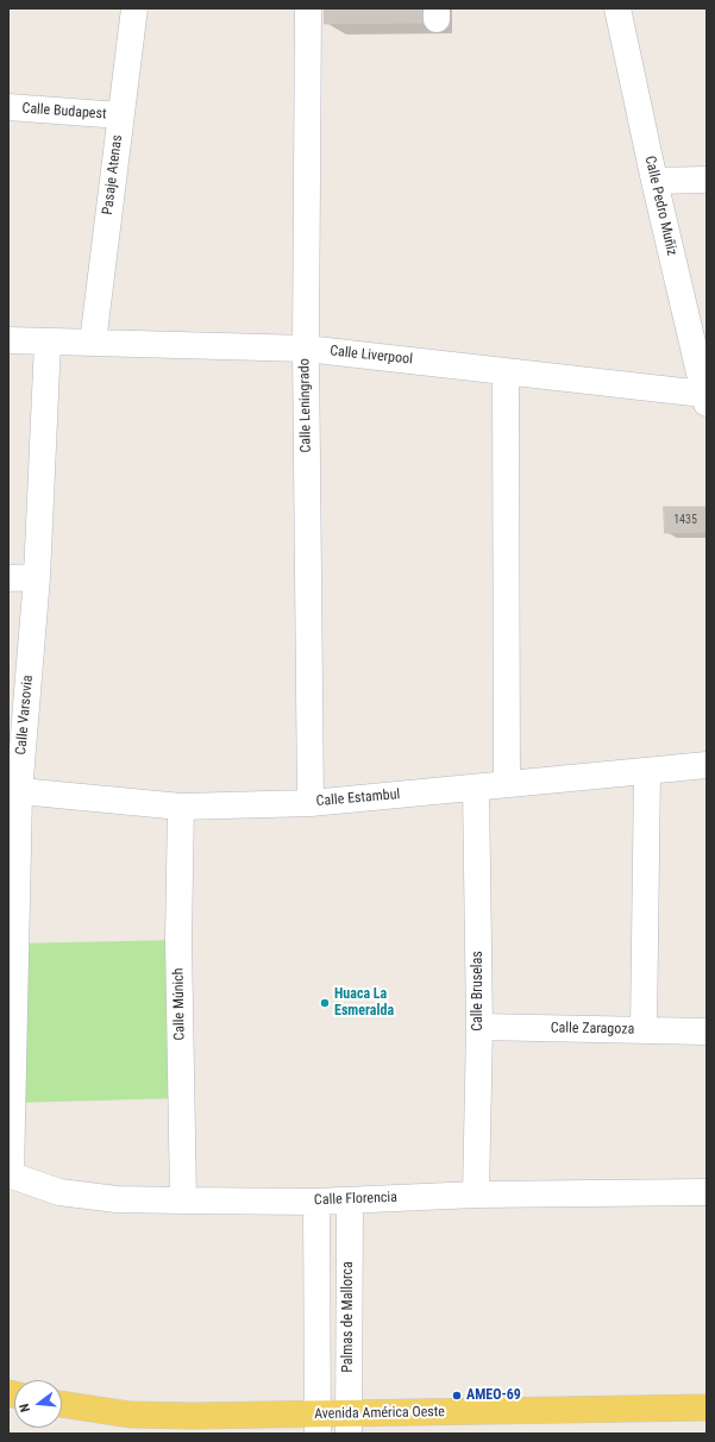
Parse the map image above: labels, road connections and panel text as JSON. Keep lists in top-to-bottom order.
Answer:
{
  "streets": {
    "main road": ["Avenida América Oeste"],
    "street": [
      "Calle Budapest",
      "Pasaje Atenas",
      "Calle Pedro Muñiz",
      "Calle Liverpool",
      "Calle Leningrado",
      "Calle Varsovia",
      "Calle Estambul",
      "Calle Bruselas",
      "Calle Múnich",
      "Calle Zaragoza",
      "Calle Florencia",
      "Palmas de Mallorca"
    ]
  },
  "crossings": [
    ["Calle Budapest", "Pasaje Atenas"],
    ["Pasaje Atenas", "Calle Liverpool"],
    ["Calle Pedro Muñiz", "Calle Liverpool"],
    ["Calle Liverpool", "Calle Leningrado"],
    ["Calle Liverpool", "Calle Varsovia"],
    ["Calle Leningrado", "Calle Estambul"],
    ["Calle Varsovia", "Calle Estambul"],
    ["Calle Varsovia", "Calle Florencia"],
    ["Calle Estambul", "Calle Bruselas"],
    ["Calle Estambul", "Calle Múnich"],
    ["Calle Bruselas", "Calle Zaragoza"],
    ["Calle Bruselas", "Calle Florencia"],
    ["Calle Múnich", "Calle Florencia"],
    ["Calle Florencia", "Palmas de Mallorca"],
    ["Palmas de Mallorca", "Avenida América Oeste"]
  ],
  "places": ["Huaca La Esmeralda", "AMEO-69"],
  "house_numbers": ["1435"],
  "north": "left"
}
